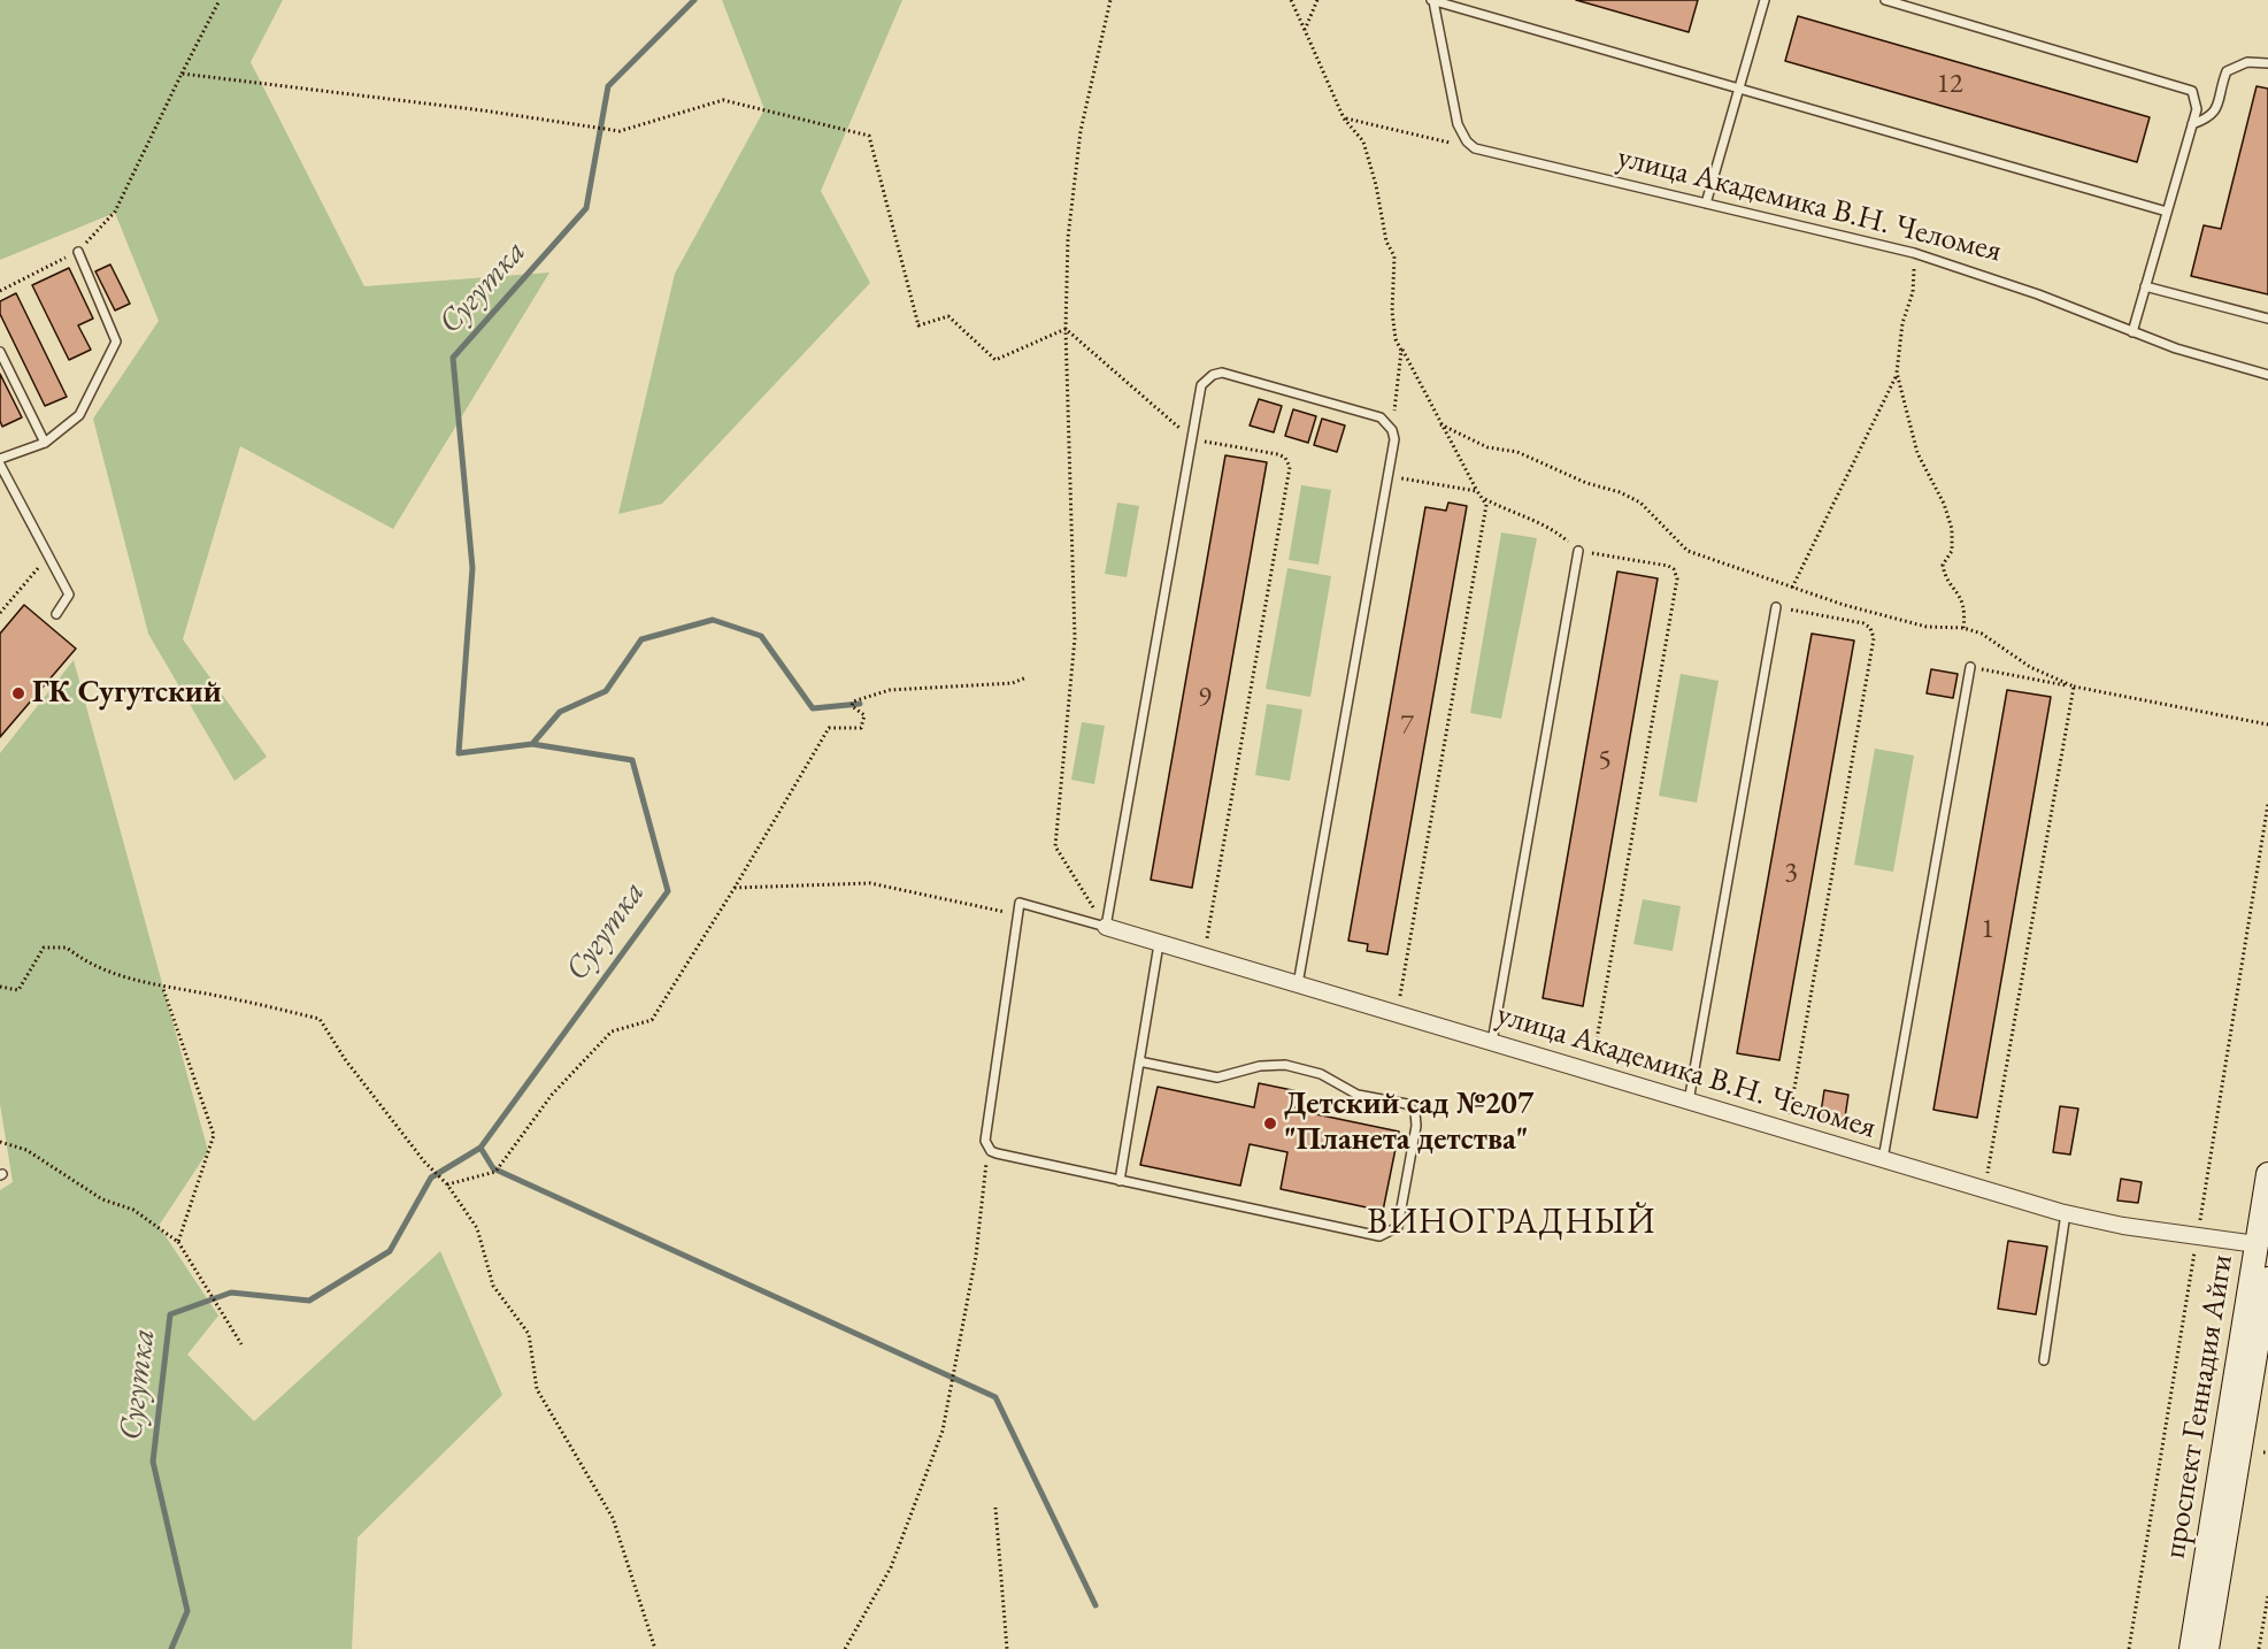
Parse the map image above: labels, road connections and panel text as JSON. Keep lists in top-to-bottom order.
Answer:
{
  "streets": {
    "main road": ["проспект Геннадия Айги"],
    "street": ["улица Академика В.Н. Челомея"]
  },
  "crossings": [
    ["улица Академика В.Н. Челомея", "проспект Геннадия Айги"]
  ],
  "districts": ["ВИНОГРАДНЫЙ"],
  "water": ["Сугутка"],
  "places": ["ГК Сугутский", "Детский сад №207 \"Планета детства\""],
  "house_numbers": [
    "12",
    "9",
    "7",
    "5",
    "3",
    "1"
  ]
}
